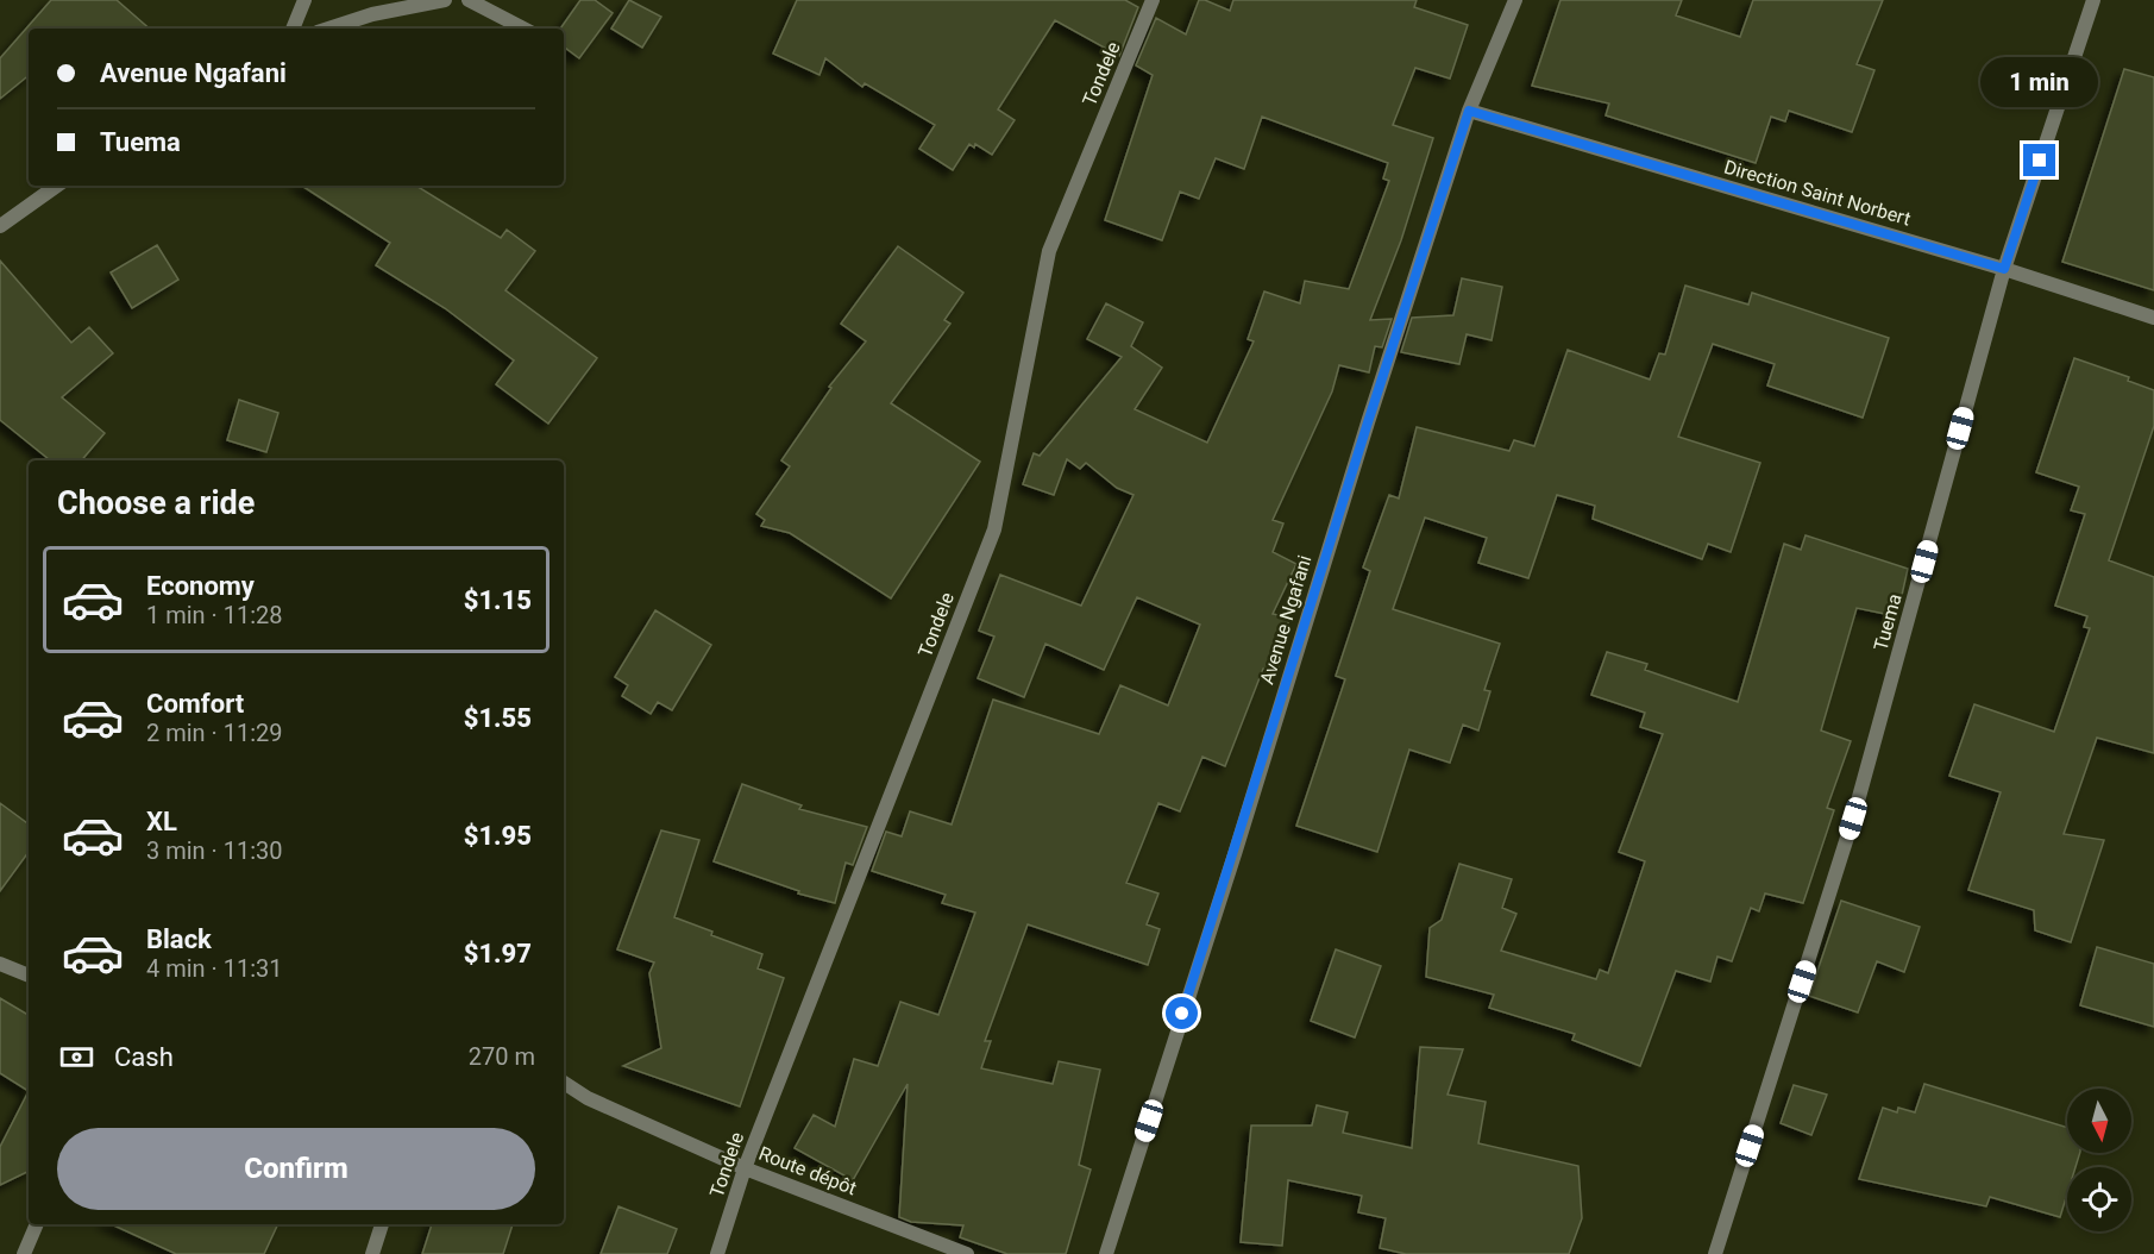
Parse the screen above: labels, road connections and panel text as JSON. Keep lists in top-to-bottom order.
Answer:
{
  "streets": {
    "street": [
      "Tondele",
      "Direction Saint Norbert",
      "Avenue Ngafani",
      "Tuema",
      "Route dépôt"
    ]
  },
  "crossings": [
    ["Tondele", "Route dépôt"],
    ["Direction Saint Norbert", "Avenue Ngafani"],
    ["Direction Saint Norbert", "Tuema"]
  ],
  "north": "bottom",
  "page": {
    "banner": ["Avenue Ngafani", "Tuema"],
    "bubble": "1 min",
    "heading": "Choose a ride",
    "list": [
      {
        "name": "Economy",
        "note": "1 min · 11:28",
        "value": "$1.15"
      },
      {
        "name": "Comfort",
        "note": "2 min · 11:29",
        "value": "$1.55"
      },
      {
        "name": "XL",
        "note": "3 min · 11:30",
        "value": "$1.95"
      },
      {
        "name": "Black",
        "note": "4 min · 11:31",
        "value": "$1.97"
      }
    ],
    "pay": ["Cash", "270 m"],
    "buttons": "Confirm"
  }
}
